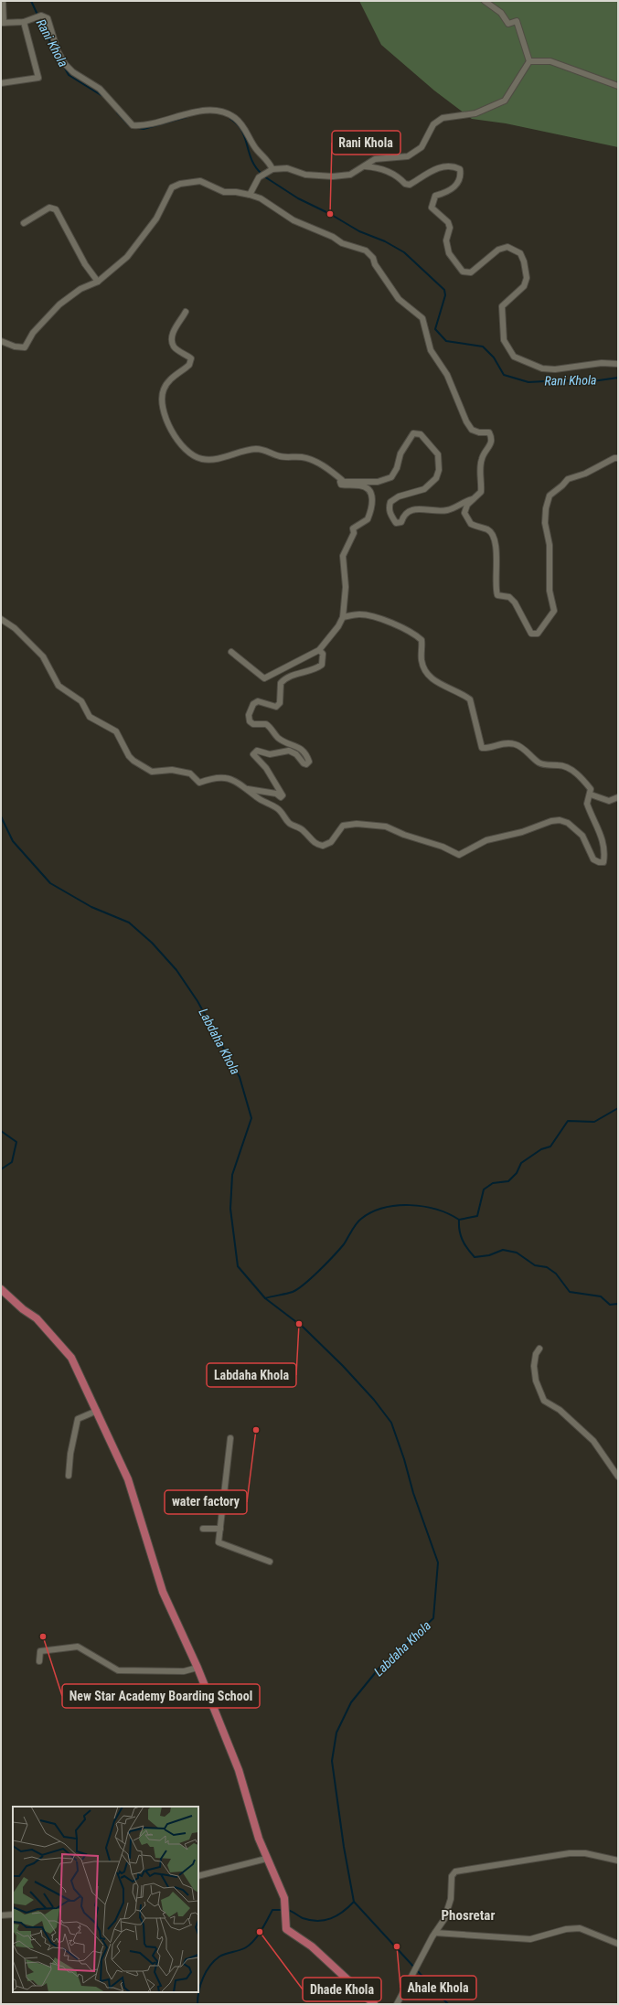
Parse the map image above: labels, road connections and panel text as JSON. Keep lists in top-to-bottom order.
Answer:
{
  "districts": ["Phosretar"],
  "water": ["Rani Khola", "Labdaha Khola"],
  "places": [
    "Rani Khola",
    "Labdaha Khola",
    "water factory",
    "New Star Academy Boarding School",
    "Dhade Khola",
    "Ahale Khola"
  ]
}
